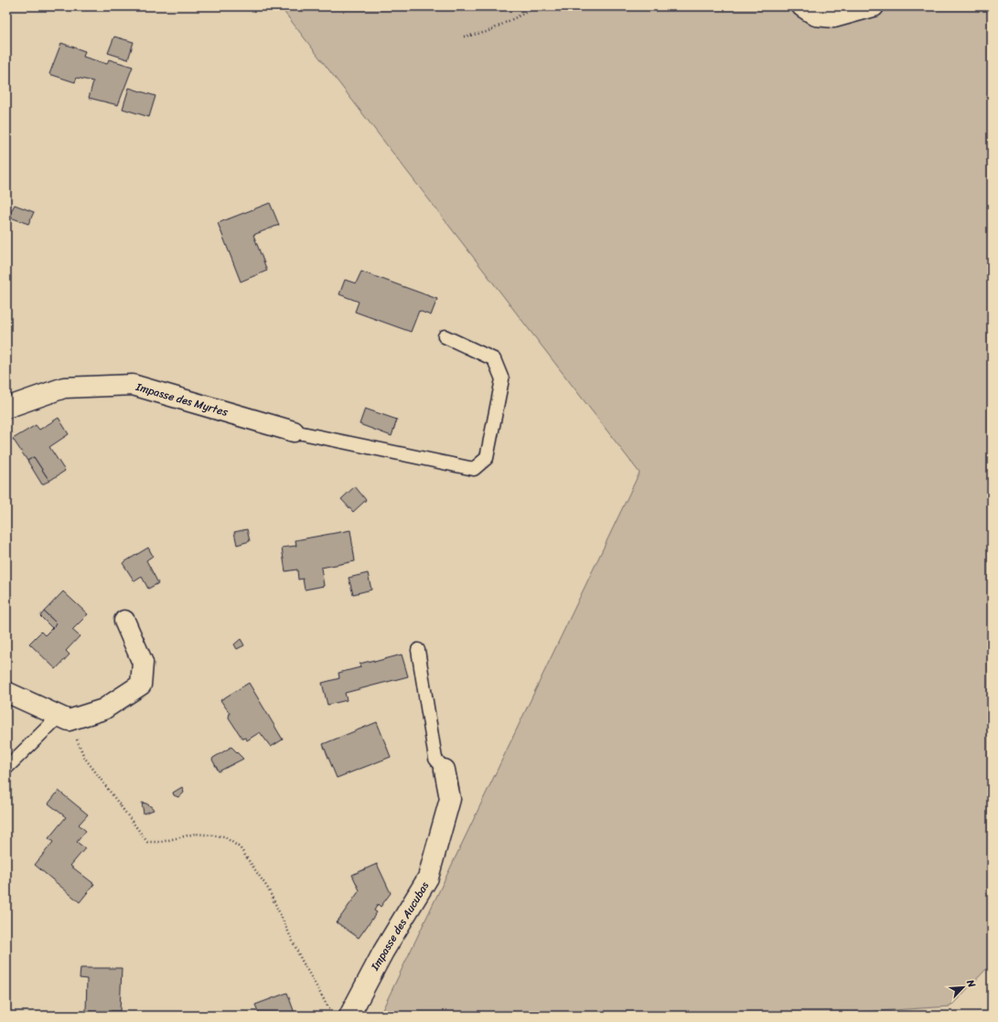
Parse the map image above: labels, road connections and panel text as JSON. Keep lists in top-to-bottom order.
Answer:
{
  "streets": {
    "street": ["Impasse des Myrtes", "Impasse des Aucubas"]
  },
  "north": "top right"
}
